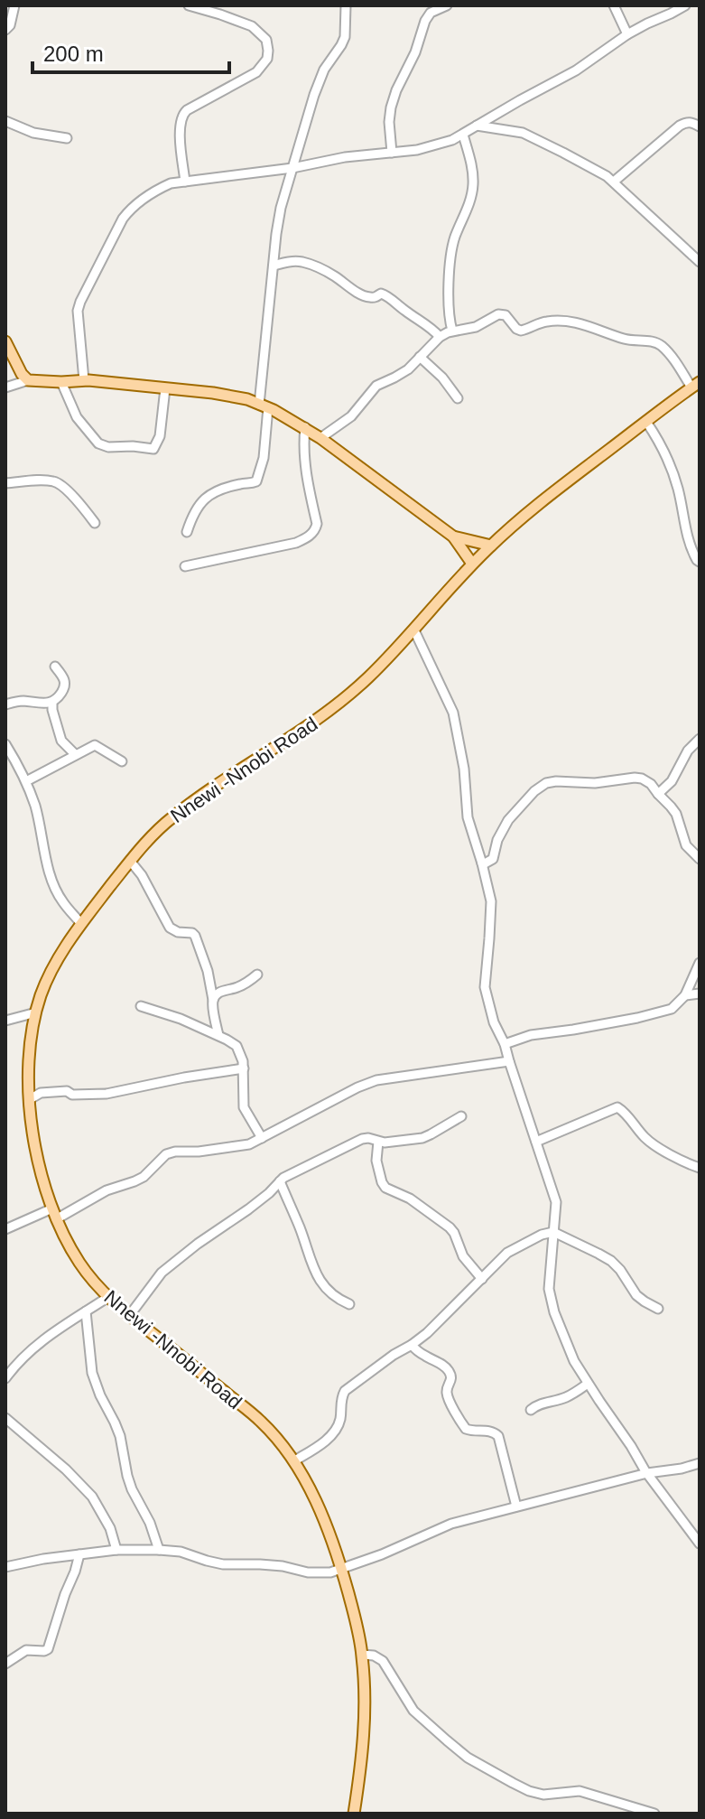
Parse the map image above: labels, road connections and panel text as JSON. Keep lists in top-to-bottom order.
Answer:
{
  "streets": {
    "main road": ["Nnewi -Nnobi Road"]
  },
  "scale_bar": "200 m"
}
